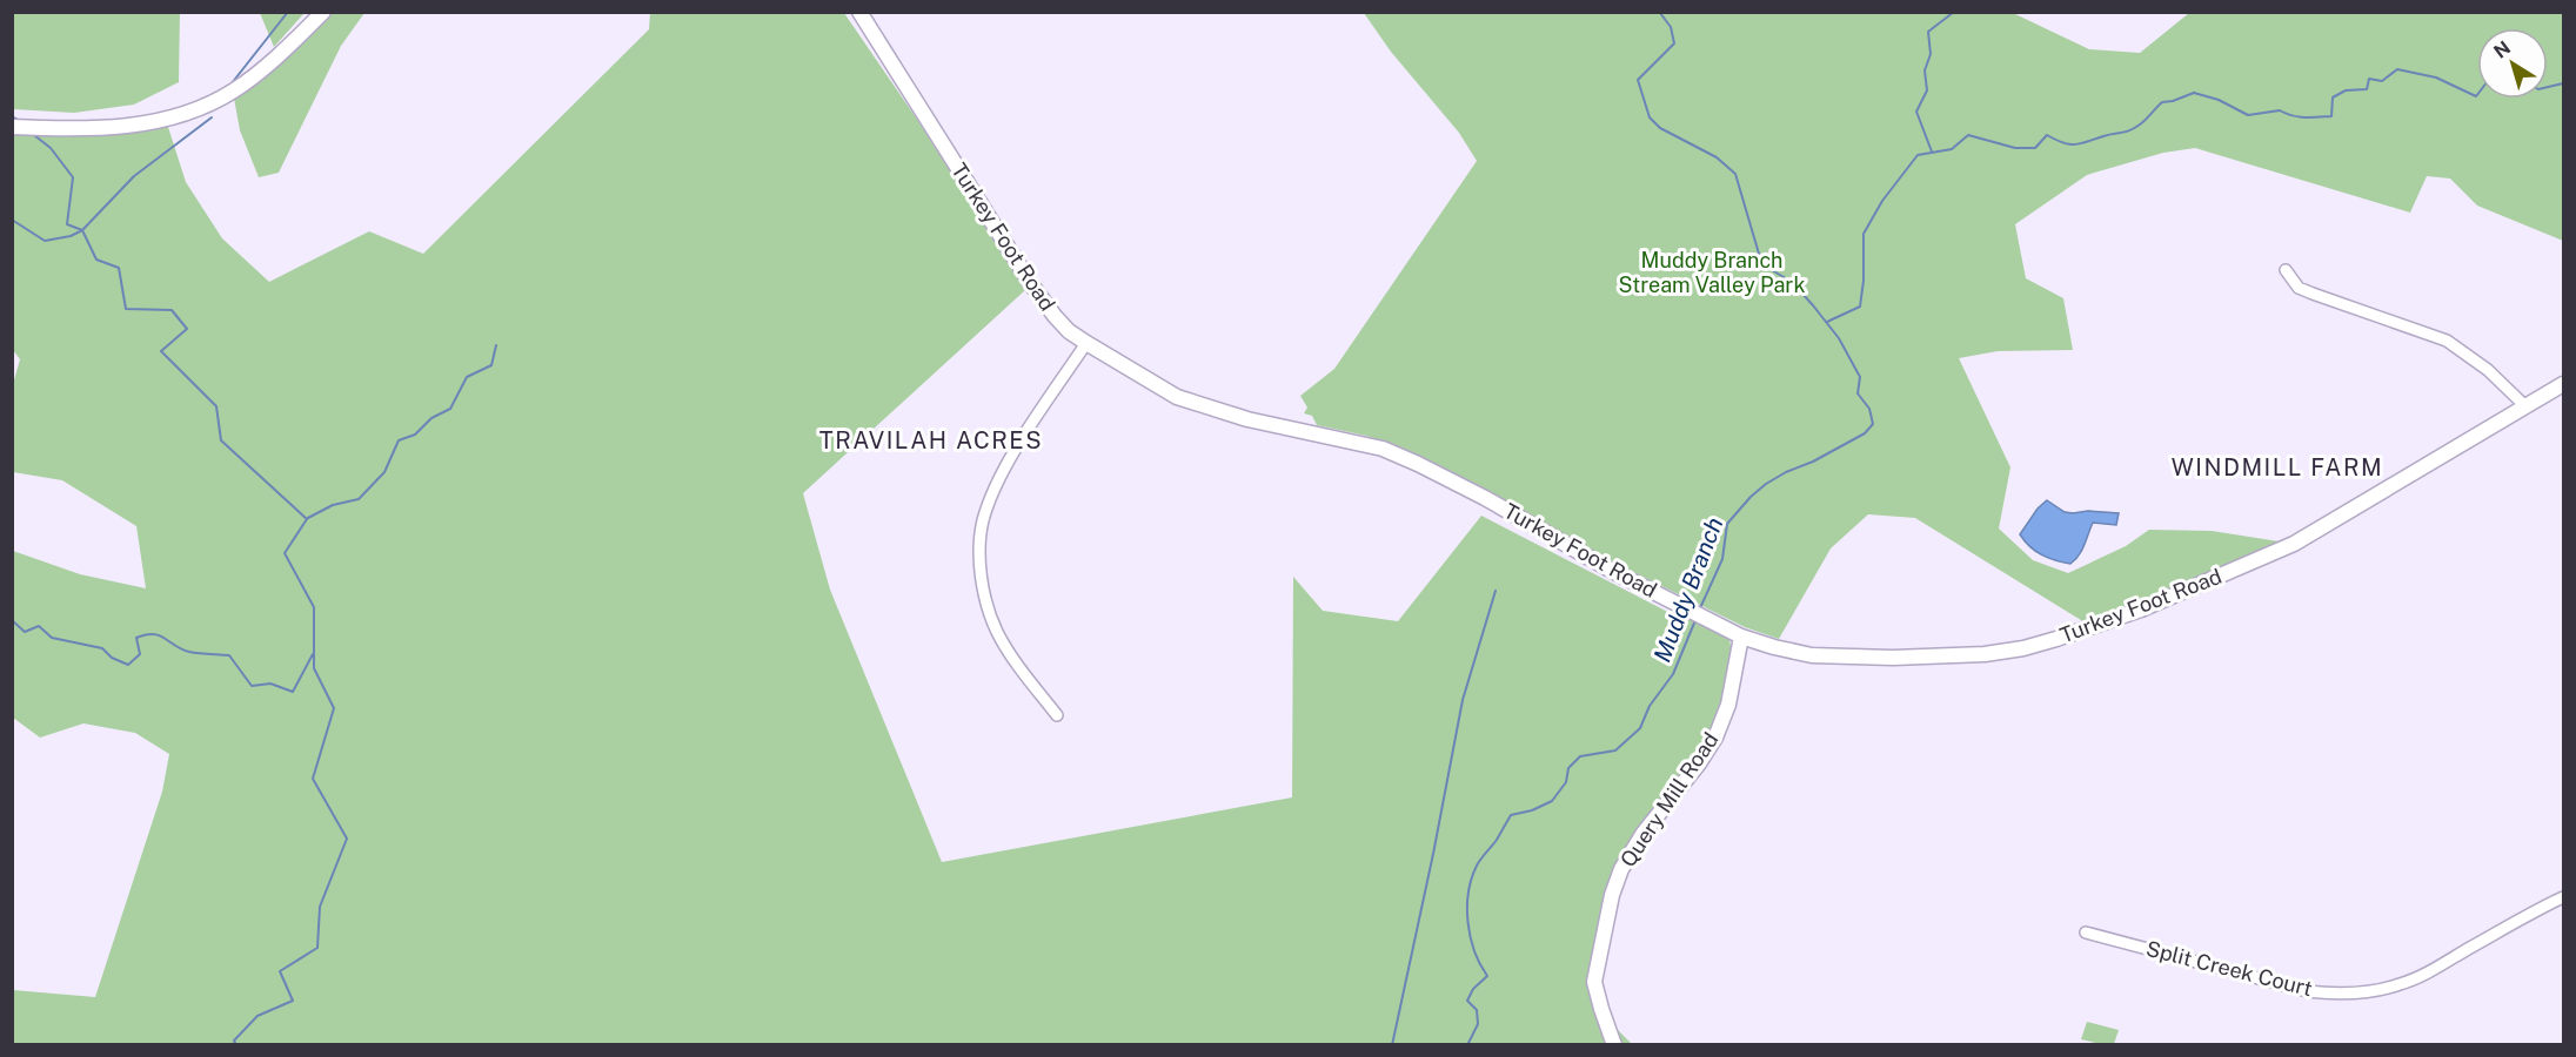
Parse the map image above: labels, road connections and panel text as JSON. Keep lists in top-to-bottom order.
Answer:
{
  "streets": {
    "street": ["Turkey Foot Road", "Query Mill Road", "Split Creek Court"]
  },
  "crossings": [
    ["Turkey Foot Road", "Query Mill Road"]
  ],
  "districts": ["TRAVILAH ACRES", "WINDMILL FARM"],
  "water": ["Muddy Branch"],
  "parks": ["Muddy Branch Stream Valley Park"],
  "north": "top left"
}
